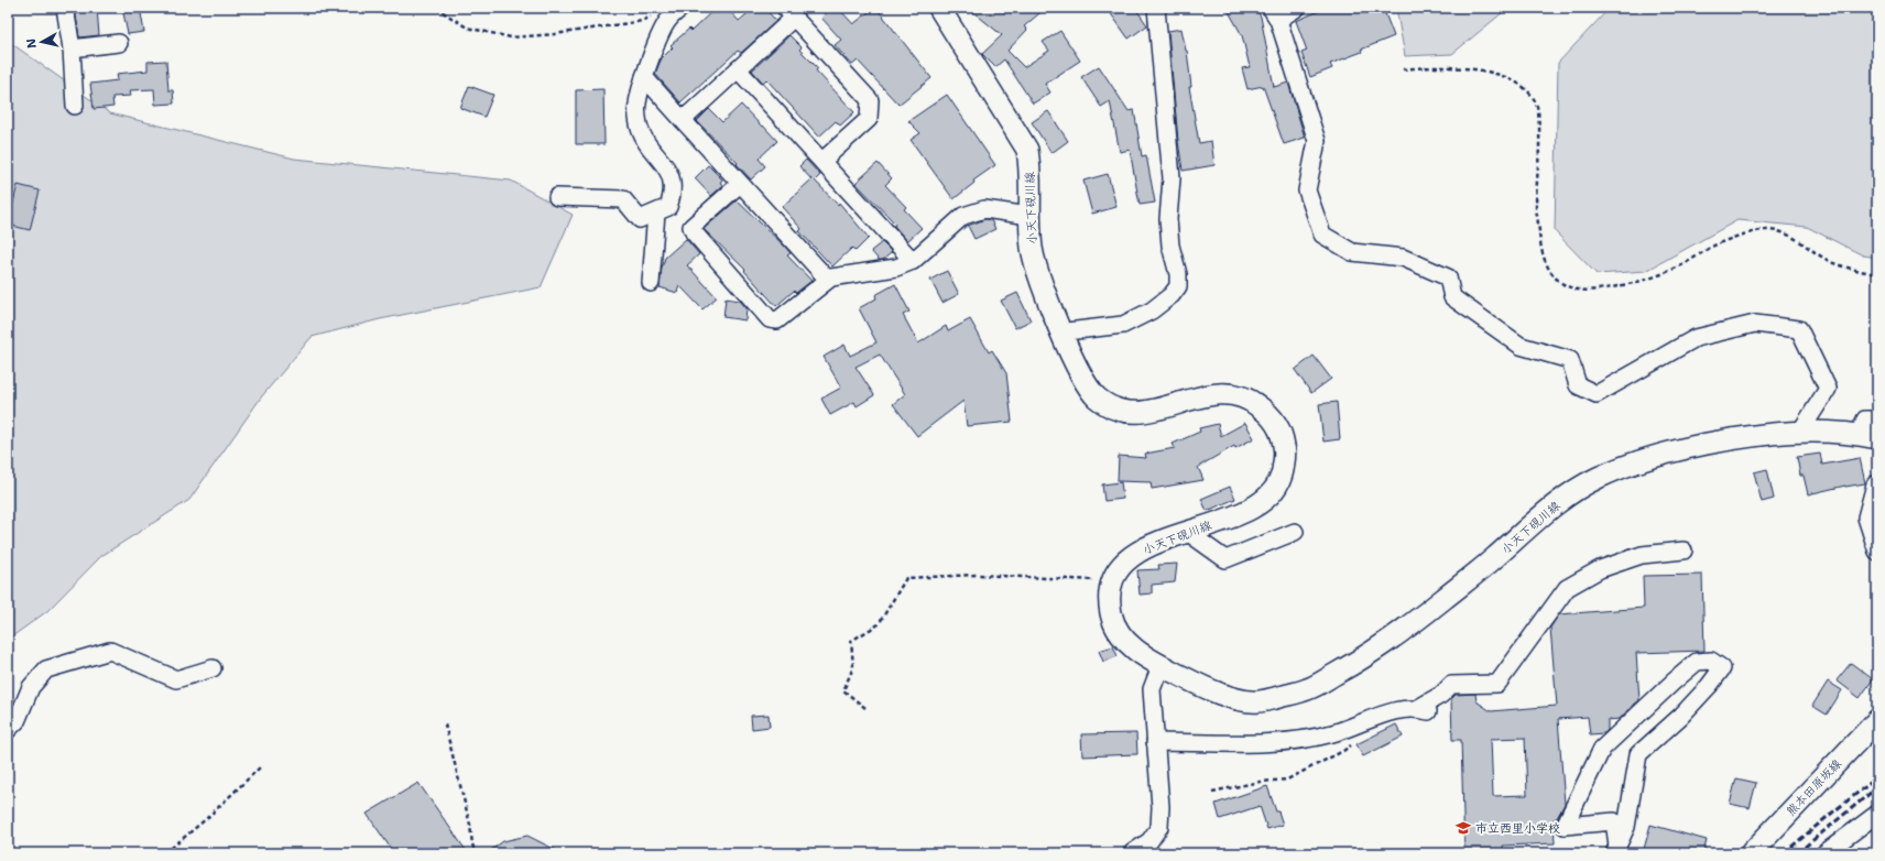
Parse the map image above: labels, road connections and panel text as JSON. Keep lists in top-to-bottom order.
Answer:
{
  "streets": {
    "main road": ["小天下硯川線", "熊本田原坂線"]
  },
  "places": {
    "school or university": ["市立西里小学校"]
  },
  "north": "left"
}
